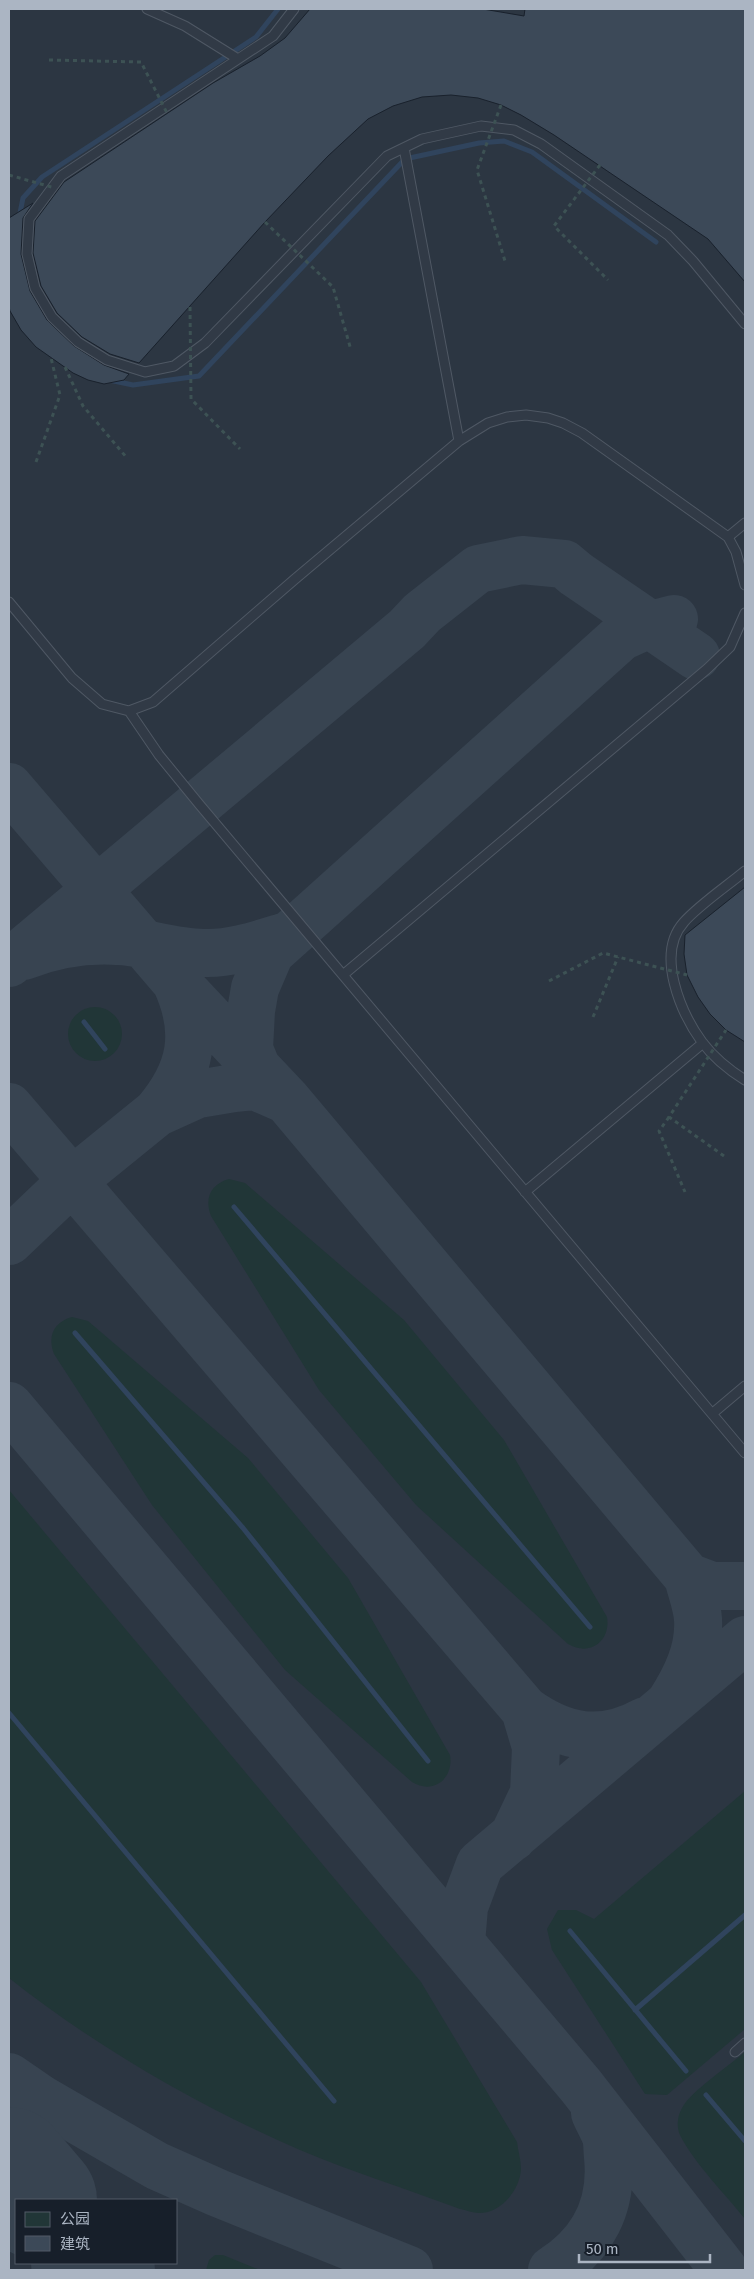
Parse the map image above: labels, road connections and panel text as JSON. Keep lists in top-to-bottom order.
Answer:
{
  "legend": ["公园", "建筑"],
  "scale_bar": "50 m"
}
